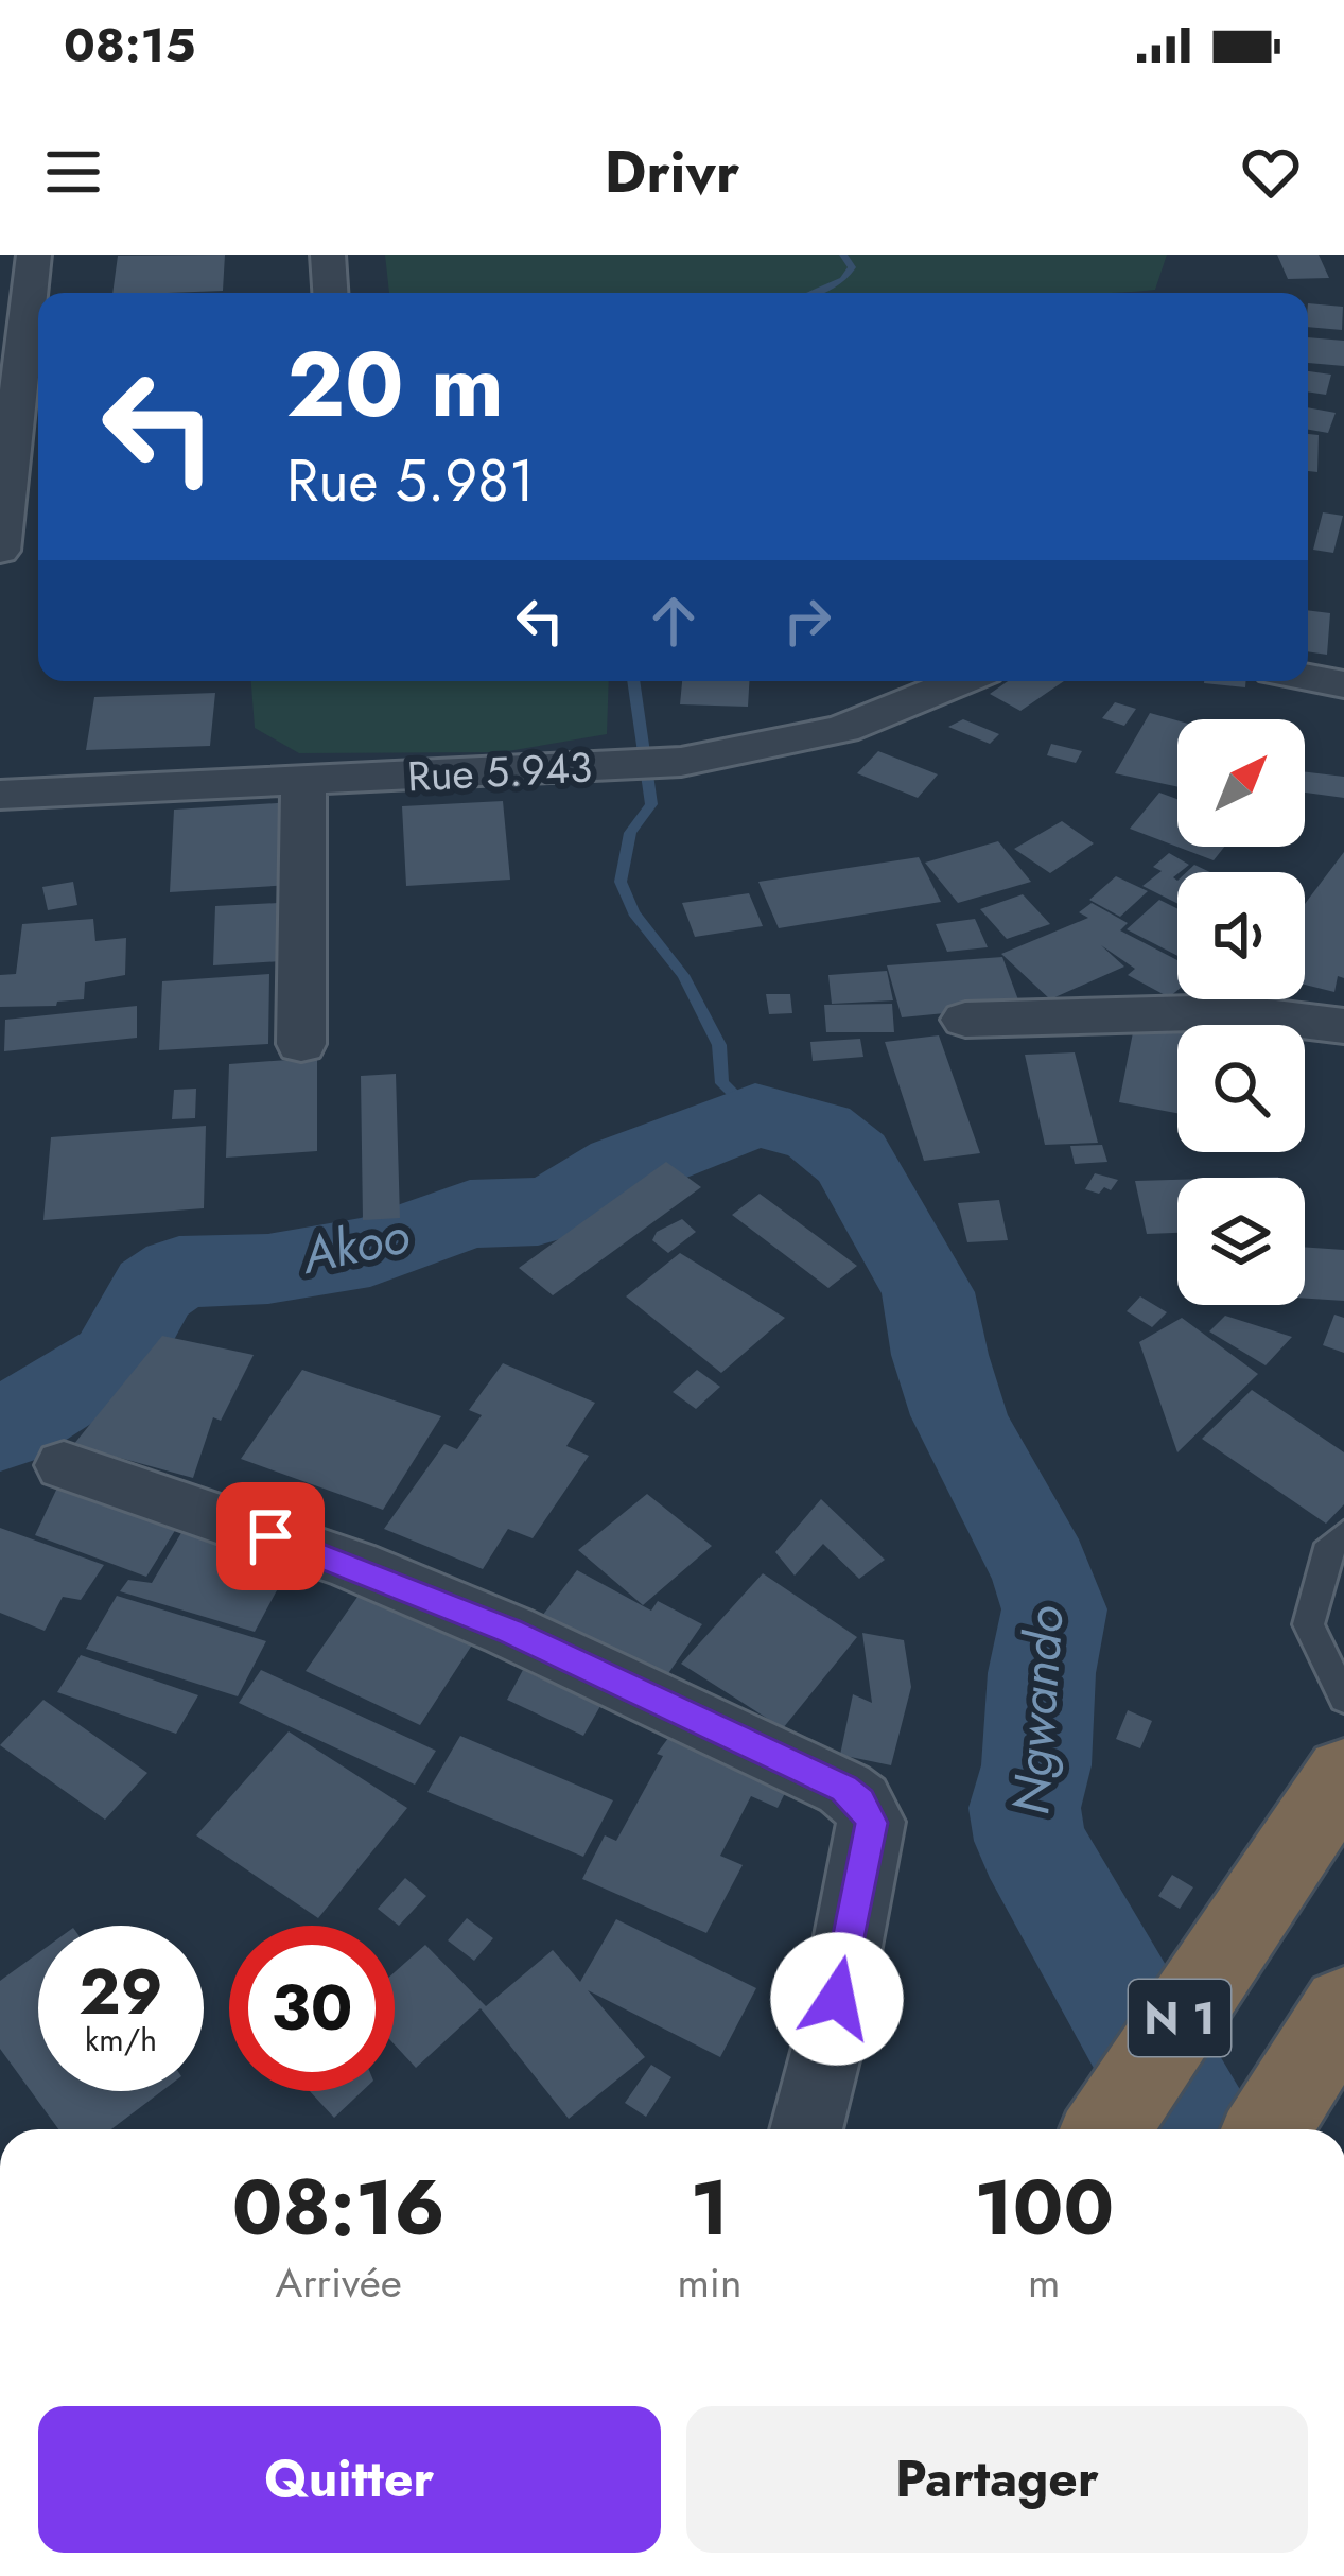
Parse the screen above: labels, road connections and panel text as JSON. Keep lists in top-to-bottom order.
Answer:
{
  "streets": {
    "highway": ["N 1"],
    "street": ["Rue 5.943"]
  },
  "water": ["Akoo", "Ngwando"],
  "north": "top right",
  "page": {
    "status": "08:15",
    "header": "Drivr",
    "turn": ["20 m", "Rue 5.981"],
    "speed": "29 km/h",
    "limit": "30",
    "eta": [
      "08:16",
      "Arrivée",
      "1",
      "min",
      "100",
      "m"
    ],
    "buttons": ["Quitter", "Partager"]
  }
}
